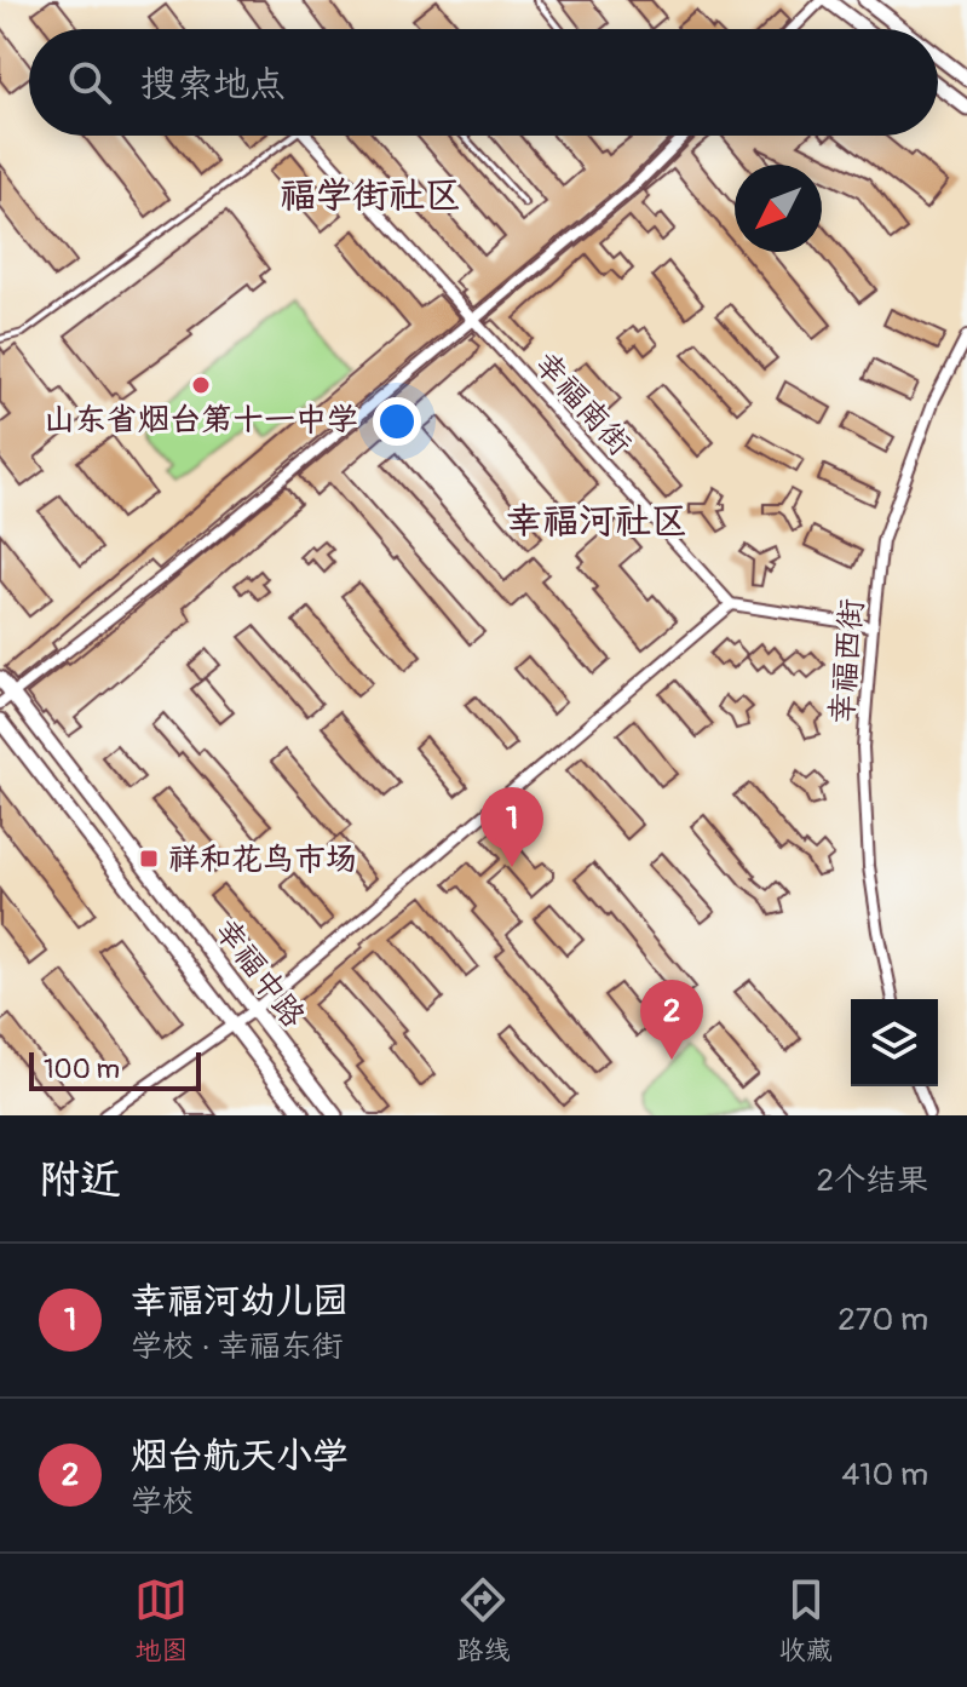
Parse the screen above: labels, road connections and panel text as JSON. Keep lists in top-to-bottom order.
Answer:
{
  "streets": {
    "main road": ["幸福中路"],
    "street": ["幸福南街", "幸福西街"]
  },
  "districts": ["福学街社区", "幸福河社区"],
  "places": {
    "other": ["山东省烟台第十一中学"],
    "transit": ["祥和花鸟市场"]
  },
  "scale_bar": "100 m",
  "north": "bottom left",
  "page": {
    "search": "搜索地点",
    "pins": ["1", "2"],
    "scale": "100 m",
    "heading": ["附近", "2个结果"],
    "list": [
      {
        "mark": "1",
        "name": "幸福河幼儿园",
        "note": "学校 · 幸福东街",
        "value": "270 m"
      },
      {
        "mark": "2",
        "name": "烟台航天小学",
        "note": "学校",
        "value": "410 m"
      }
    ],
    "nav": ["地图", "路线", "收藏"]
  }
}
